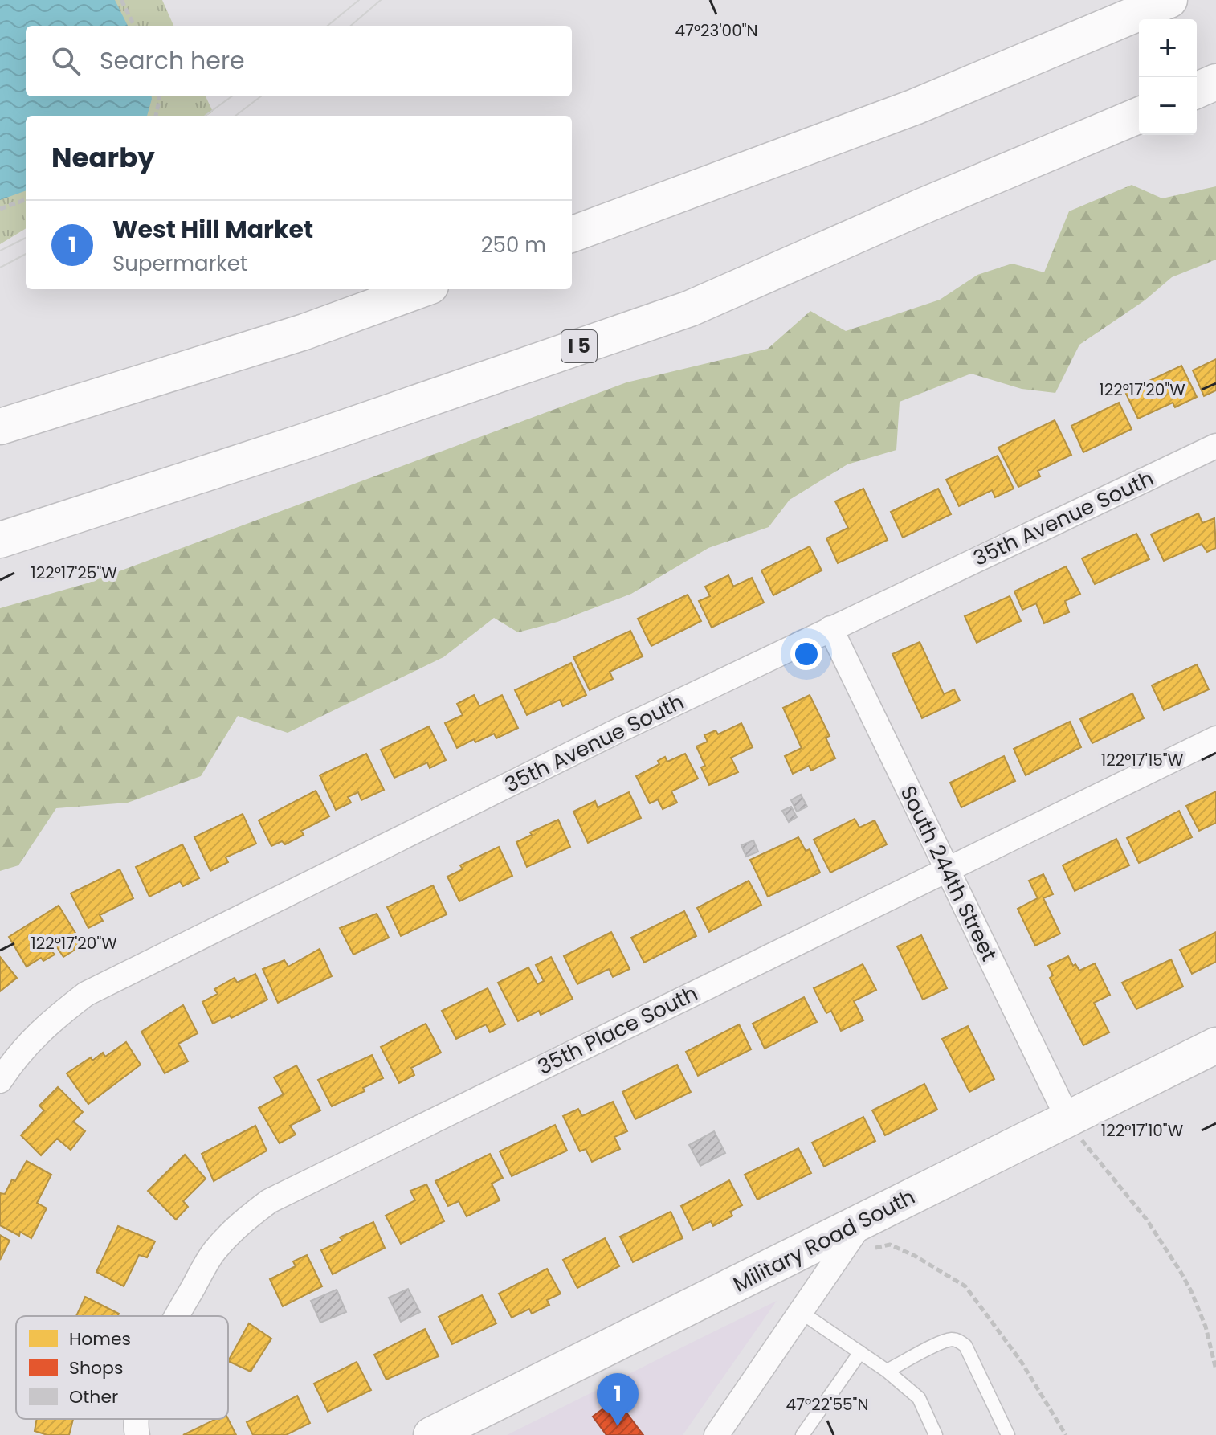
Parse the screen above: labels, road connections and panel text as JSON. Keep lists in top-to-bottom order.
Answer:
{
  "streets": {
    "main road": ["I 5", "Military Road South"],
    "street": ["35th Avenue South", "South 244th Street", "35th Place South"]
  },
  "crossings": [
    ["35th Avenue South", "South 244th Street"],
    ["South 244th Street", "35th Place South"],
    ["South 244th Street", "Military Road South"]
  ],
  "legend": ["Homes", "Shops", "Other"],
  "page": {
    "map_buttons": ["+", "−"],
    "search": "Search here",
    "heading": "Nearby",
    "list": [
      {
        "mark": "1",
        "name": "West Hill Market",
        "note": "Supermarket",
        "value": "250 m"
      }
    ],
    "pins": "1"
  },
  "coordinates": [
    "47°23'00\"N",
    "122°17'20\"W",
    "122°17'25\"W",
    "122°17'15\"W",
    "122°17'10\"W",
    "47°22'55\"N"
  ]
}
